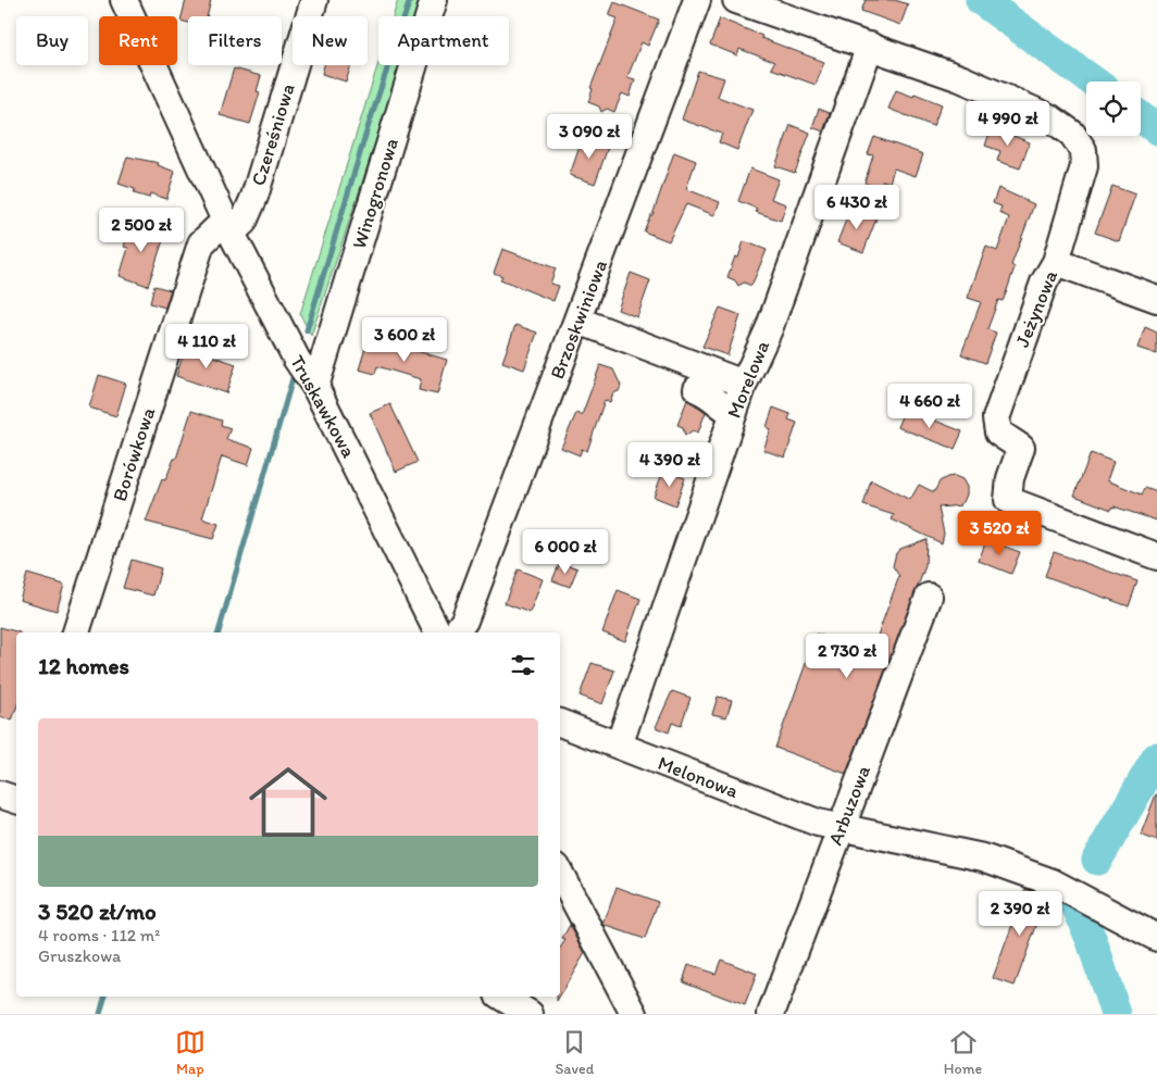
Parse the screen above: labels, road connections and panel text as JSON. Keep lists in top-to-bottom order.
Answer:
{
  "streets": {
    "street": [
      "Czereśniowa",
      "Winogronowa",
      "Jeżynowa",
      "Brzoskwiniowa",
      "Morelowa",
      "Truskawkowa",
      "Borówkowa",
      "Melonowa",
      "Arbuzowa"
    ]
  },
  "crossings": [
    ["Czereśniowa", "Truskawkowa"],
    ["Czereśniowa", "Borówkowa"],
    ["Winogronowa", "Truskawkowa"],
    ["Jeżynowa", "Morelowa"],
    ["Morelowa", "Melonowa"],
    ["Truskawkowa", "Borówkowa"],
    ["Melonowa", "Arbuzowa"]
  ],
  "page": {
    "chip": [
      "Buy",
      "Rent",
      "Filters",
      "New",
      "Apartment"
    ],
    "price": [
      "4 990 zł",
      "3 090 zł",
      "6 430 zł",
      "2 500 zł",
      "3 600 zł",
      "4 110 zł",
      "4 660 zł",
      "4 390 zł",
      "3 520 zł",
      "6 000 zł",
      "2 730 zł",
      "2 390 zł"
    ],
    "heading": "12 homes",
    "list": [
      {
        "name": "3 520 zł/mo",
        "note": "4 rooms · 112 m² · Gruszkowa"
      }
    ],
    "tabs": ["Map", "Saved", "Home"]
  }
}
